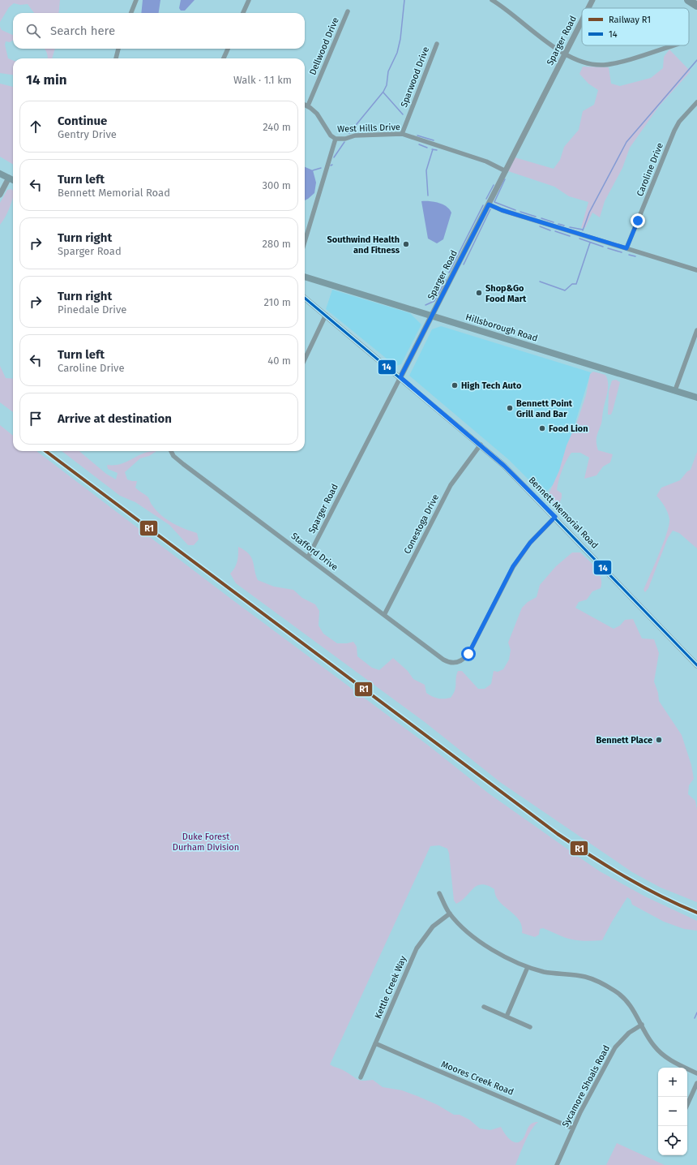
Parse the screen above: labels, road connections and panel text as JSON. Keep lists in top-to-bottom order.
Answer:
{
  "streets": {
    "main road": ["Hillsborough Road"],
    "street": [
      "Sparger Road",
      "Dellwood Drive",
      "Sparwood Drive",
      "West Hills Drive",
      "Caroline Drive",
      "Bennett Memorial Road",
      "Conestoga Drive",
      "Stafford Drive",
      "Kettle Creek Way",
      "Moores Creek Road",
      "Sycamore Shoals Road"
    ]
  },
  "crossings": [
    ["Sparger Road", "West Hills Drive"],
    ["Sparger Road", "Hillsborough Road"],
    ["Sparger Road", "Bennett Memorial Road"],
    ["Sparger Road", "Stafford Drive"],
    ["Dellwood Drive", "West Hills Drive"],
    ["Sparwood Drive", "West Hills Drive"],
    ["Bennett Memorial Road", "Conestoga Drive"],
    ["Bennett Memorial Road", "Stafford Drive"],
    ["Conestoga Drive", "Stafford Drive"],
    ["Kettle Creek Way", "Moores Creek Road"],
    ["Moores Creek Road", "Sycamore Shoals Road"]
  ],
  "parks": ["Duke Forest Durham Division"],
  "places": [
    "Southwind Health and Fitness",
    "Shop&Go Food Mart",
    "High Tech Auto",
    "Bennett Point Grill and Bar",
    "Food Lion",
    "Bennett Place"
  ],
  "lines": ["transit line 14", "rail line R1"],
  "legend": ["Railway R1", "14"],
  "page": {
    "search": "Search here",
    "heading": ["14 min", "Walk · 1.1 km"],
    "list": [
      ["Continue", "Gentry Drive", "240 m"],
      ["Turn left", "Bennett Memorial Road", "300 m"],
      ["Turn right", "Sparger Road", "280 m"],
      ["Turn right", "Pinedale Drive", "210 m"],
      ["Turn left", "Caroline Drive", "40 m"],
      "Arrive at destination"
    ],
    "map_buttons": ["+", "−"]
  }
}
